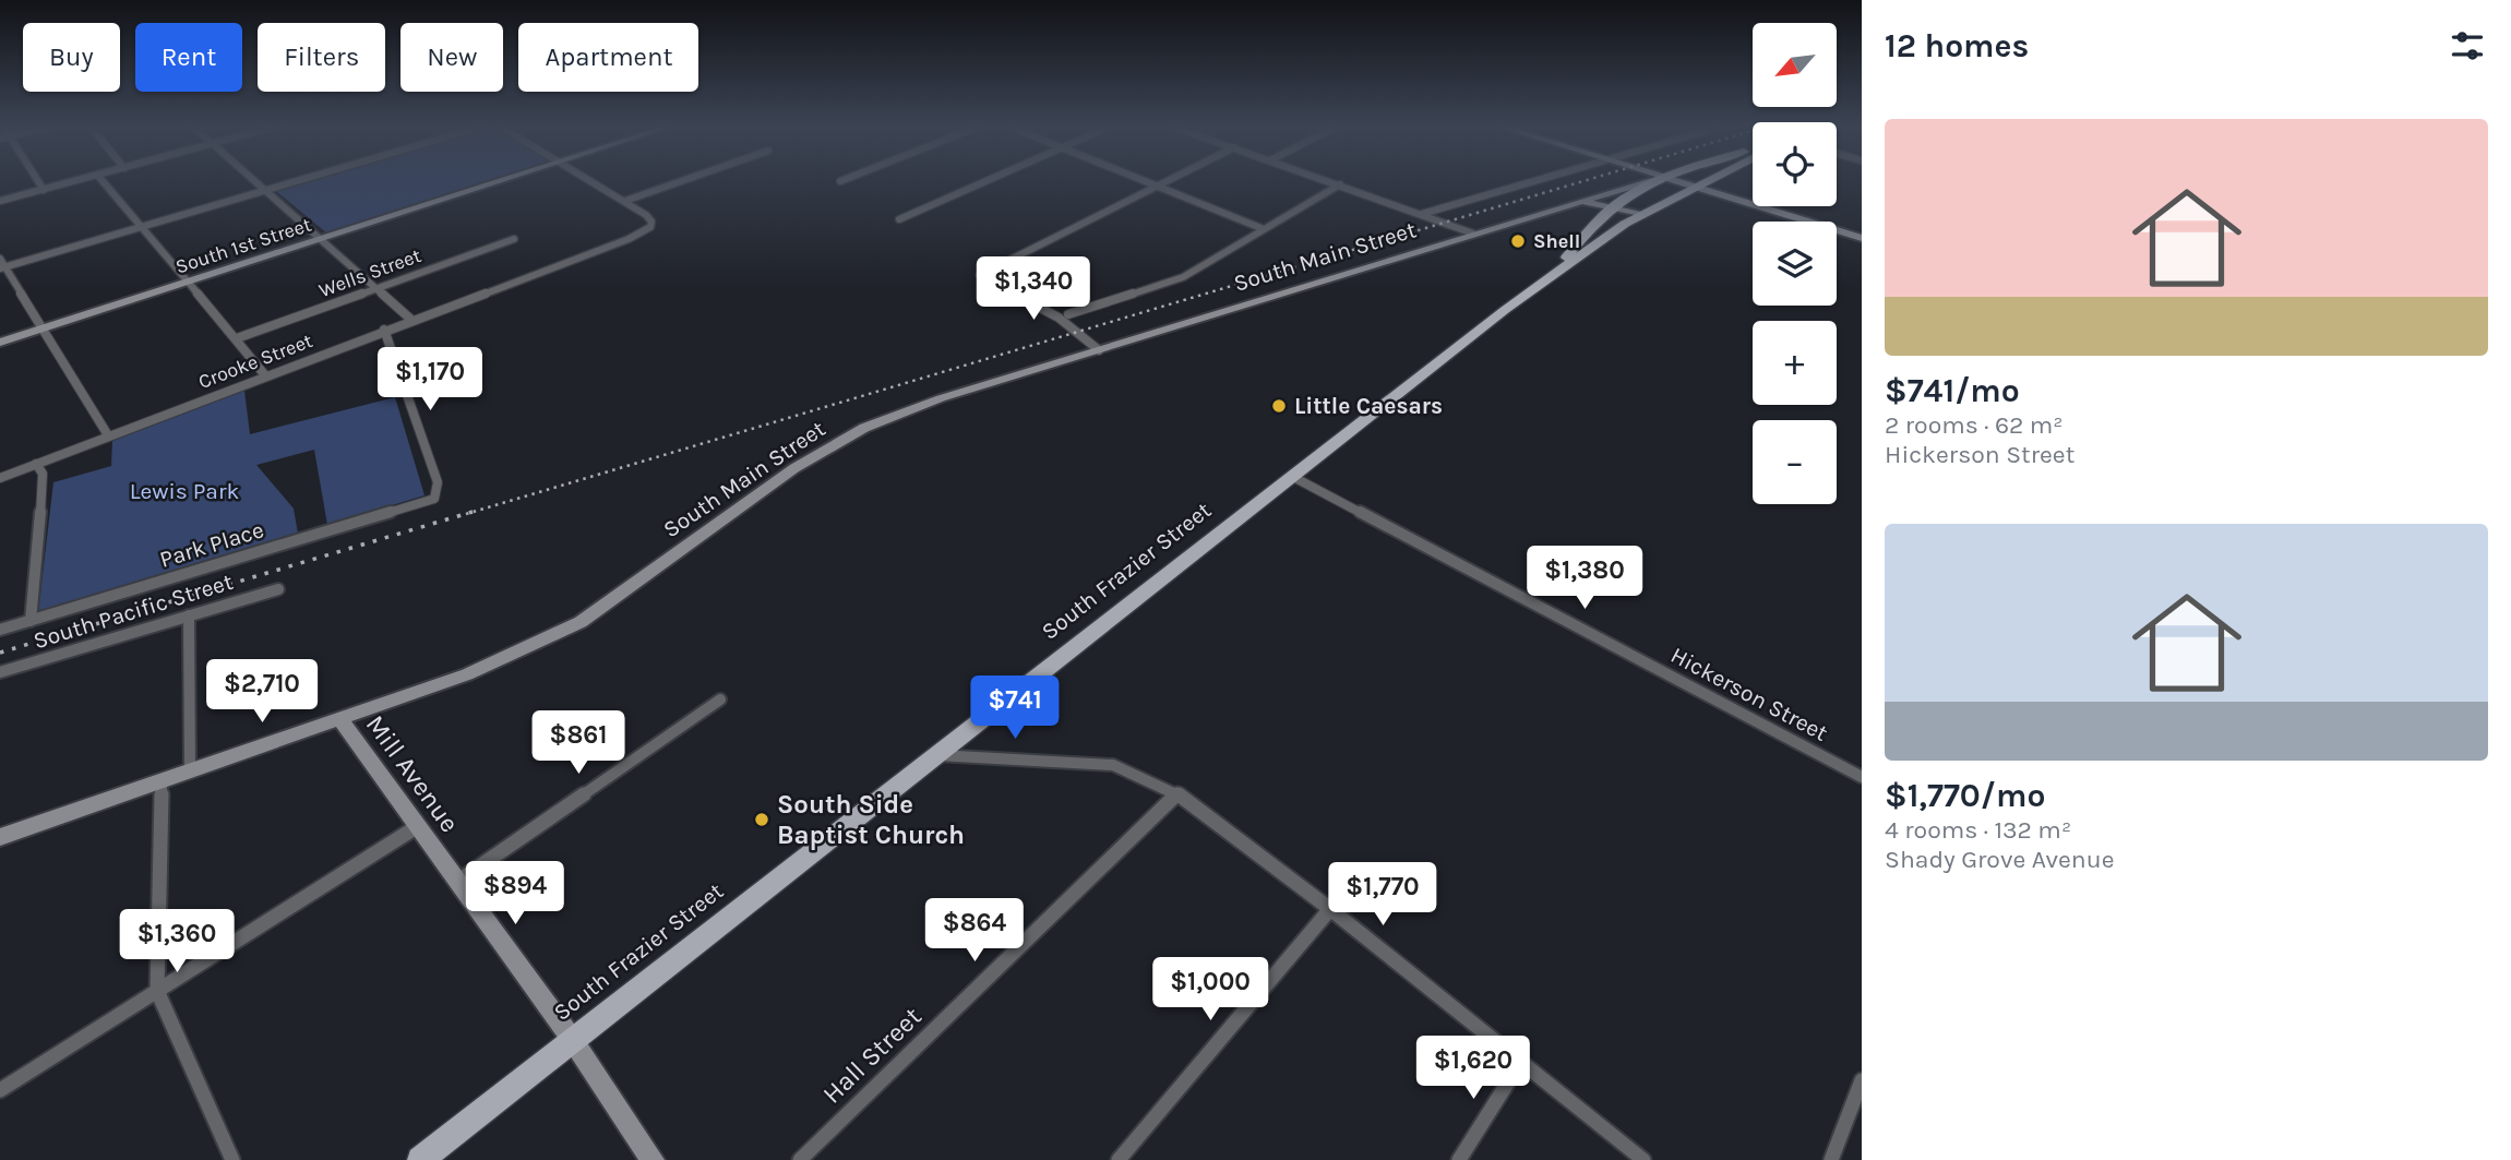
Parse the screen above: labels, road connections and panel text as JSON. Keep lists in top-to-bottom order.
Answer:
{
  "streets": {
    "main road": ["South Frazier Street"],
    "street": [
      "South 1st Street",
      "South Main Street",
      "Wells Street",
      "Crooke Street",
      "Park Place",
      "South Pacific Street",
      "Hickerson Street",
      "Mill Avenue",
      "Hall Street"
    ]
  },
  "crossings": [
    ["South Main Street", "Mill Avenue"],
    ["Crooke Street", "Park Place"],
    ["South Frazier Street", "Hickerson Street"],
    ["South Frazier Street", "Mill Avenue"]
  ],
  "parks": ["Lewis Park"],
  "places": ["Shell", "Little Caesars", "South Side Baptist Church"],
  "north": "bottom left",
  "page": {
    "heading": "12 homes",
    "map_buttons": ["+", "−"],
    "chip": [
      "Buy",
      "Rent",
      "Filters",
      "New",
      "Apartment"
    ],
    "list": [
      {
        "name": "$741/mo",
        "note": "2 rooms · 62 m² · Hickerson Street"
      },
      {
        "name": "$1,770/mo",
        "note": "4 rooms · 132 m² · Shady Grove Avenue"
      }
    ],
    "price": [
      "$1,340",
      "$1,170",
      "$1,380",
      "$2,710",
      "$741",
      "$861",
      "$894",
      "$1,770",
      "$864",
      "$1,360",
      "$1,000",
      "$1,620"
    ]
  }
}
